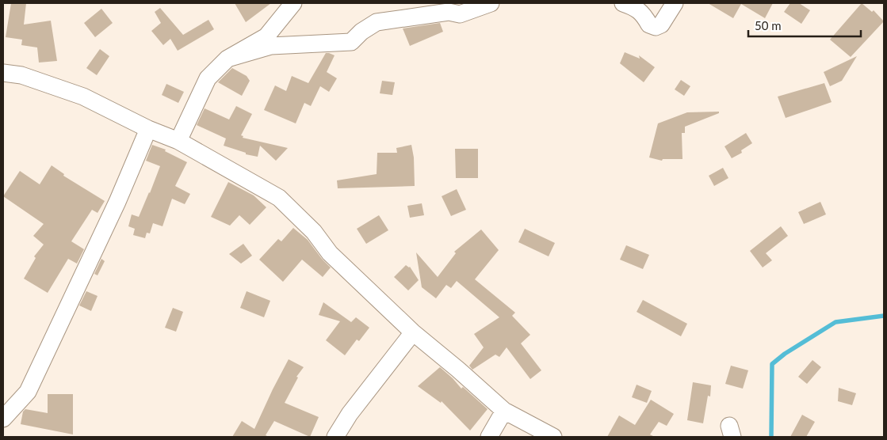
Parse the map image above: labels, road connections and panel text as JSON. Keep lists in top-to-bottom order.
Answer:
{
  "scale_bar": "50 m"
}
